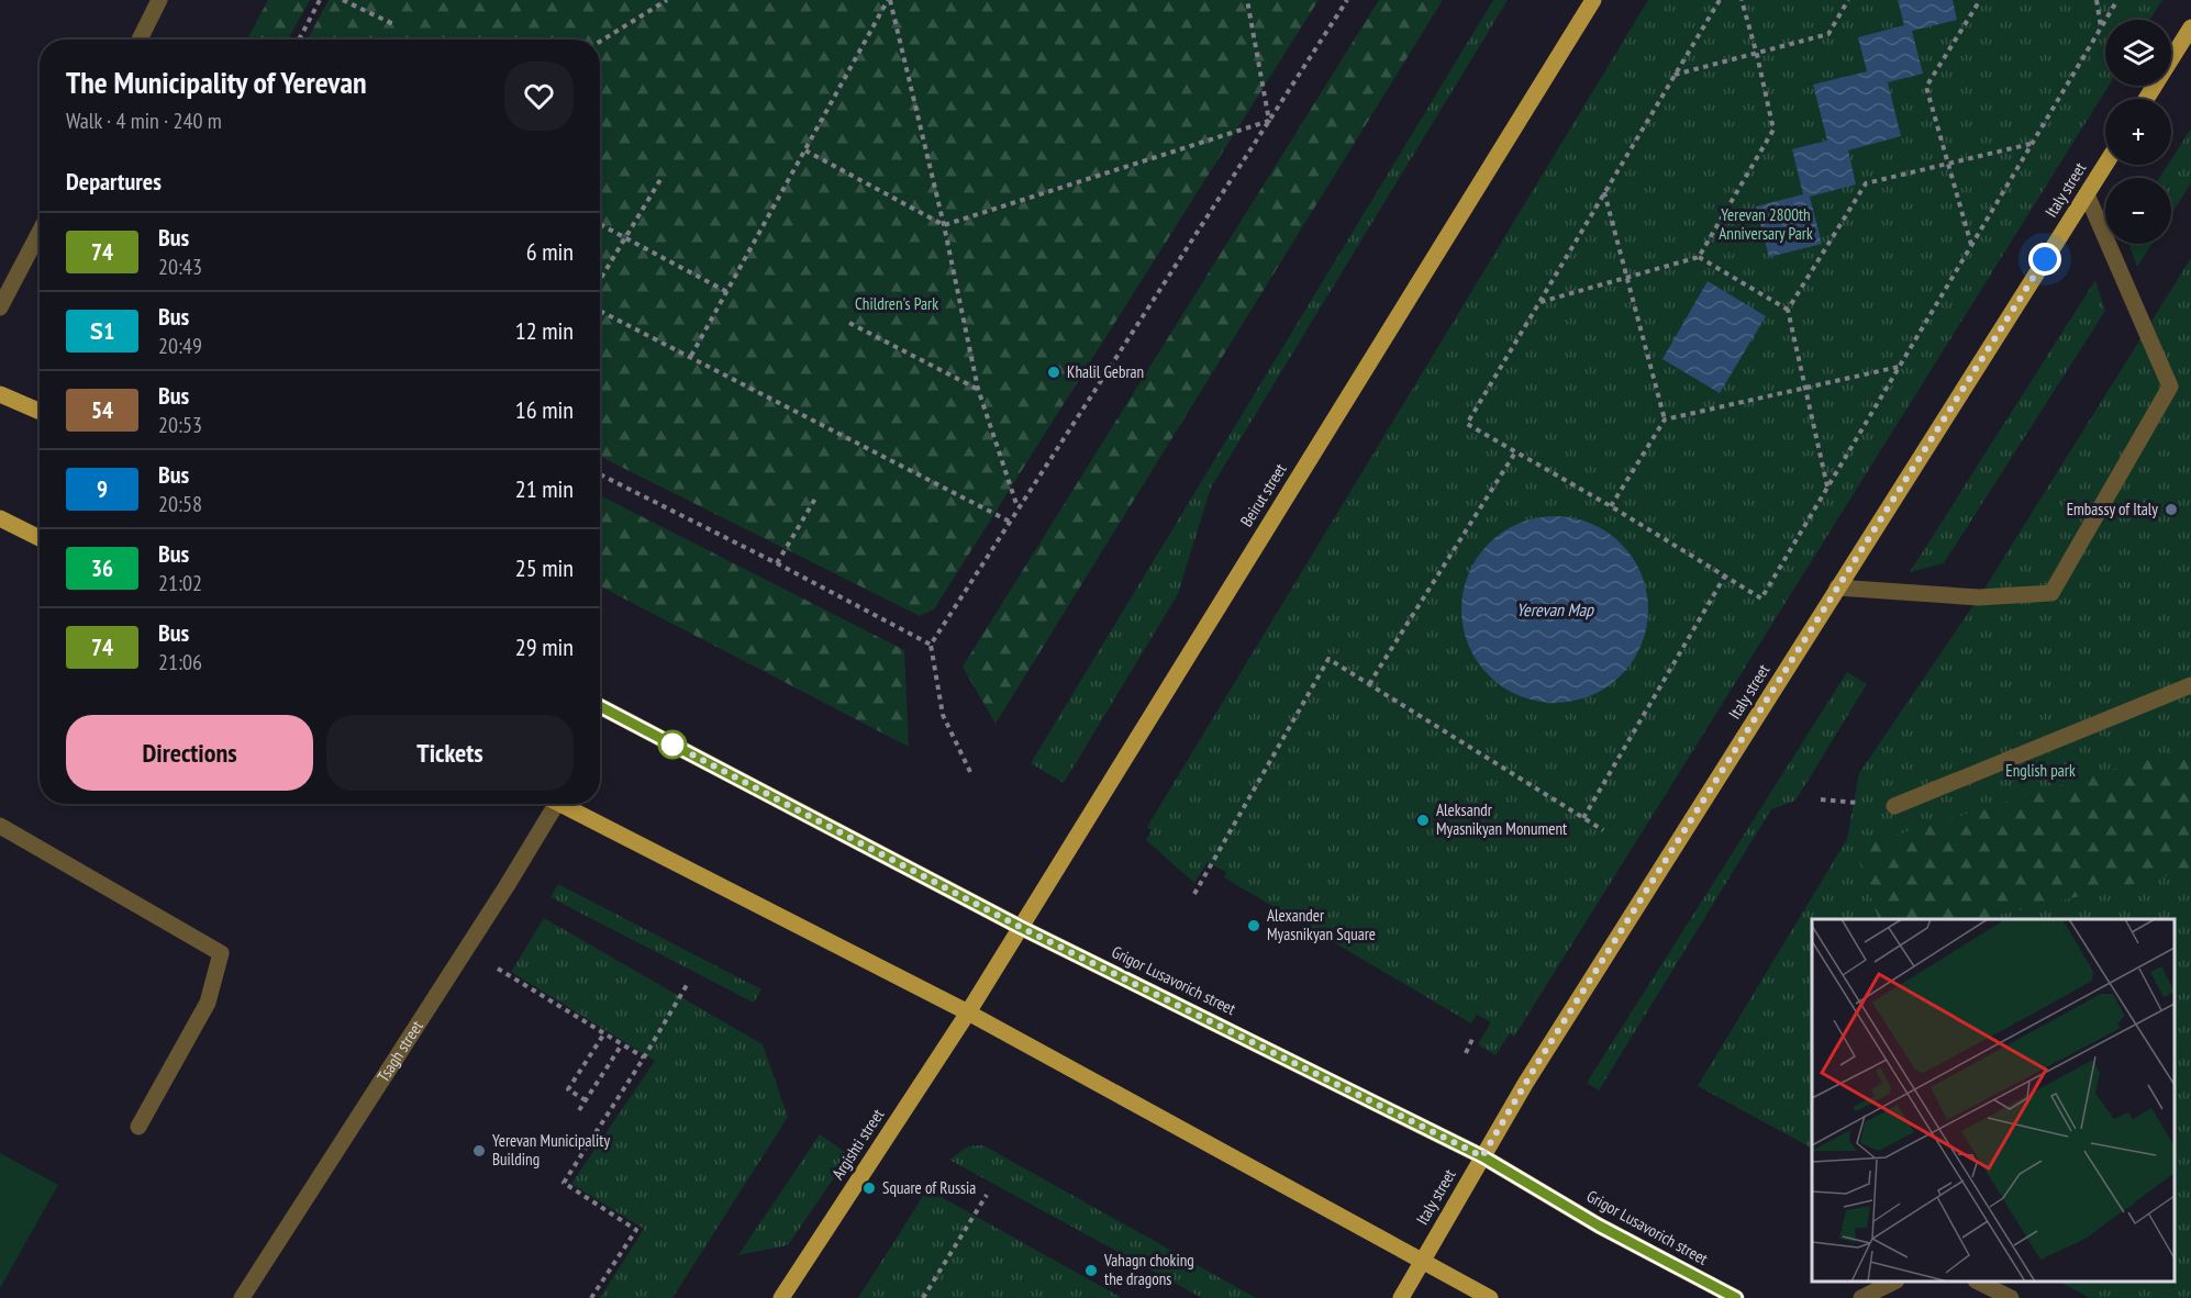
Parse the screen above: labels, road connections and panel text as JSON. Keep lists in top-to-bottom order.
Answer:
{
  "streets": {
    "main road": [
      "Italy street",
      "Beirut street",
      "Grigor Lusavorich street",
      "Argishti street"
    ],
    "street": ["Tsagh street"]
  },
  "crossings": [
    ["Italy street", "Grigor Lusavorich street"],
    ["Beirut street", "Grigor Lusavorich street"],
    ["Beirut street", "Argishti street"]
  ],
  "water": ["Yerevan Map"],
  "parks": ["Yerevan 2800th Anniversary Park", "Children's Park", "English park"],
  "places": [
    "Khalil Gebran",
    "Embassy of Italy",
    "Aleksandr Myasnikyan Monument",
    "Alexander Myasnikyan Square",
    "Yerevan Municipality Building",
    "Square of Russia",
    "Vahagn choking the dragons"
  ],
  "lines": ["bus line 74"],
  "page": {
    "map_buttons": ["+", "−"],
    "heading": [
      ["The Municipality of Yerevan", "Walk · 4 min · 240 m"],
      "Departures"
    ],
    "list": [
      {
        "mark": "74",
        "name": "Bus",
        "note": "20:43",
        "value": "6 min"
      },
      {
        "mark": "Տ1",
        "name": "Bus",
        "note": "20:49",
        "value": "12 min"
      },
      {
        "mark": "54",
        "name": "Bus",
        "note": "20:53",
        "value": "16 min"
      },
      {
        "mark": "9",
        "name": "Bus",
        "note": "20:58",
        "value": "21 min"
      },
      {
        "mark": "36",
        "name": "Bus",
        "note": "21:02",
        "value": "25 min"
      },
      {
        "mark": "74",
        "name": "Bus",
        "note": "21:06",
        "value": "29 min"
      }
    ],
    "buttons": ["Directions", "Tickets"]
  }
}
